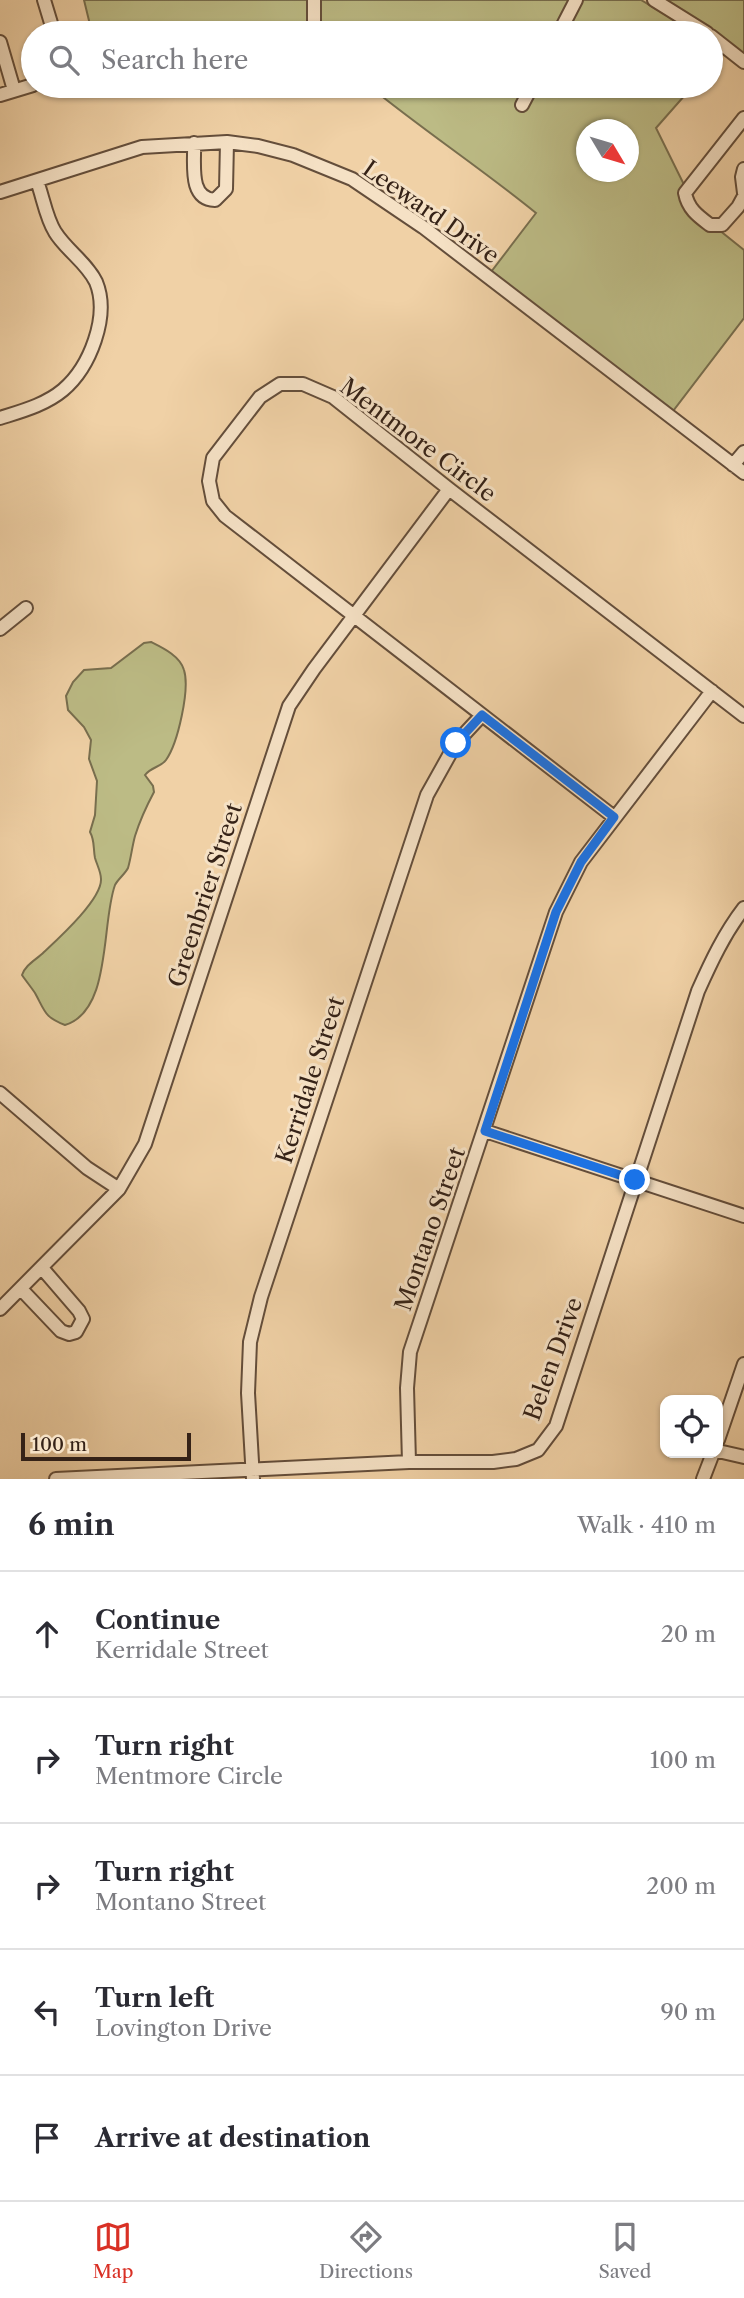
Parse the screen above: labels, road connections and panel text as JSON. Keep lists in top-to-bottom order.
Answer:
{
  "streets": {
    "street": [
      "Leeward Drive",
      "Mentmore Circle",
      "Greenbrier Street",
      "Kerridale Street",
      "Montano Street",
      "Belen Drive"
    ]
  },
  "crossings": [
    ["Mentmore Circle", "Greenbrier Street"],
    ["Mentmore Circle", "Kerridale Street"],
    ["Mentmore Circle", "Montano Street"],
    ["Kerridale Street", "Belen Drive"],
    ["Montano Street", "Belen Drive"]
  ],
  "scale_bar": "100 m",
  "north": "bottom right",
  "page": {
    "search": "Search here",
    "scale": "100 m",
    "heading": ["6 min", "Walk · 410 m"],
    "list": [
      ["Continue", "Kerridale Street", "20 m"],
      ["Turn right", "Mentmore Circle", "100 m"],
      ["Turn right", "Montano Street", "200 m"],
      ["Turn left", "Lovington Drive", "90 m"],
      "Arrive at destination"
    ],
    "nav": ["Map", "Directions", "Saved"]
  }
}
